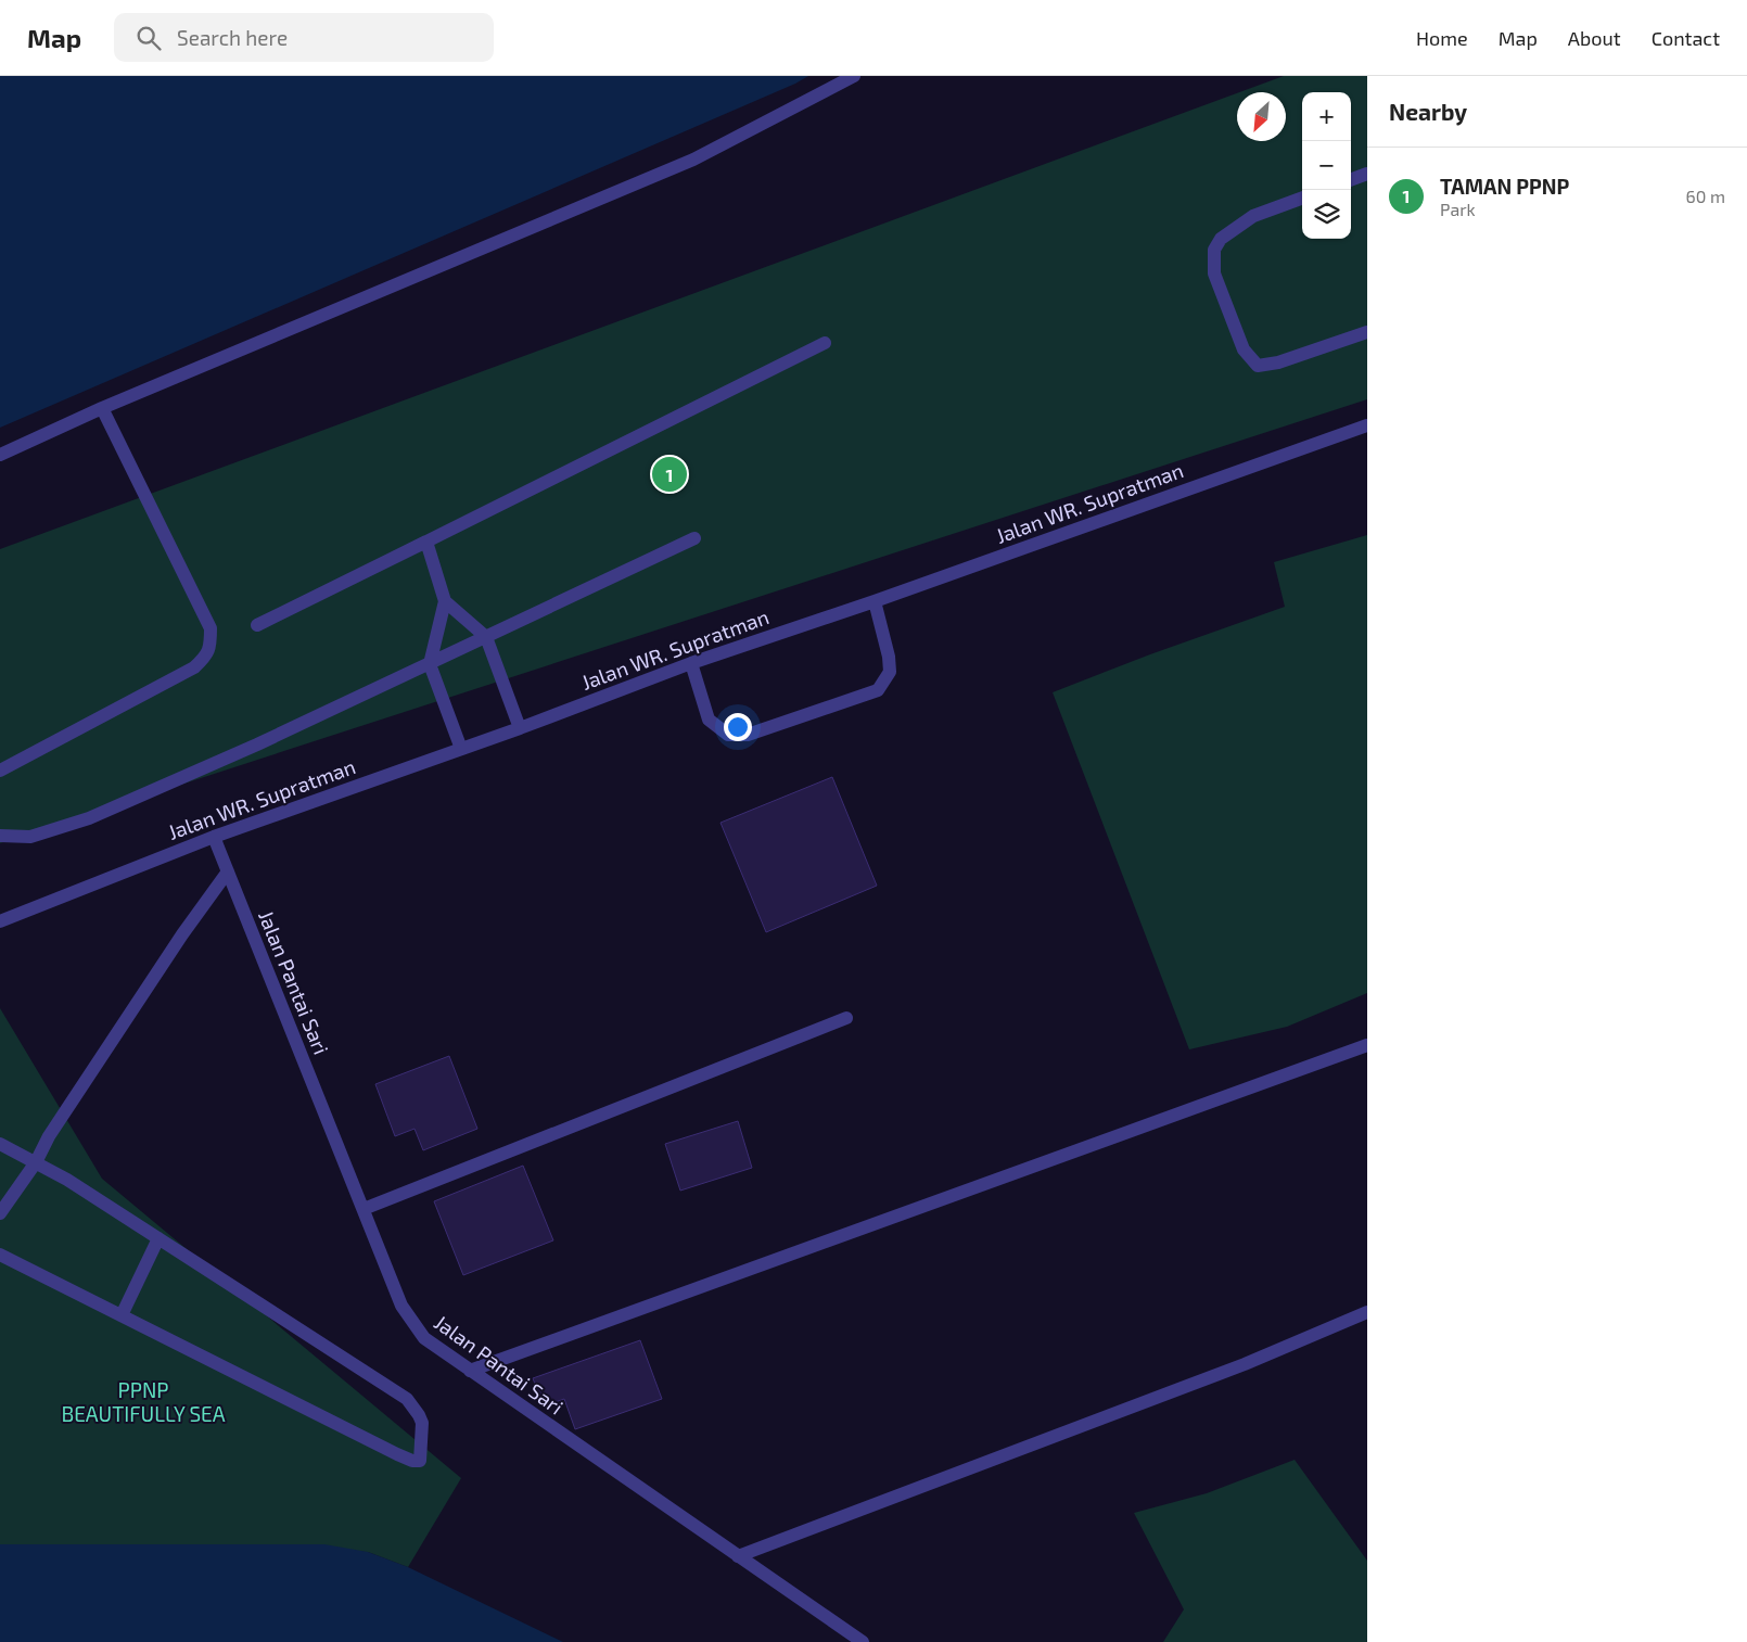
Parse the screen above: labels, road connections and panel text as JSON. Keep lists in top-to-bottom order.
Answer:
{
  "streets": {
    "street": ["Jalan WR. Supratman", "Jalan Pantai Sari"]
  },
  "crossings": [
    ["Jalan WR. Supratman", "Jalan Pantai Sari"]
  ],
  "parks": ["PPNP BEAUTIFULLY SEA"],
  "north": "bottom left",
  "page": {
    "header": "Map",
    "search": "Search here",
    "nav": [
      "Home",
      "Map",
      "About",
      "Contact"
    ],
    "heading": "Nearby",
    "map_buttons": ["+", "−"],
    "list": [
      {
        "mark": "1",
        "name": "TAMAN PPNP",
        "note": "Park",
        "value": "60 m"
      }
    ],
    "pins": "1"
  }
}
